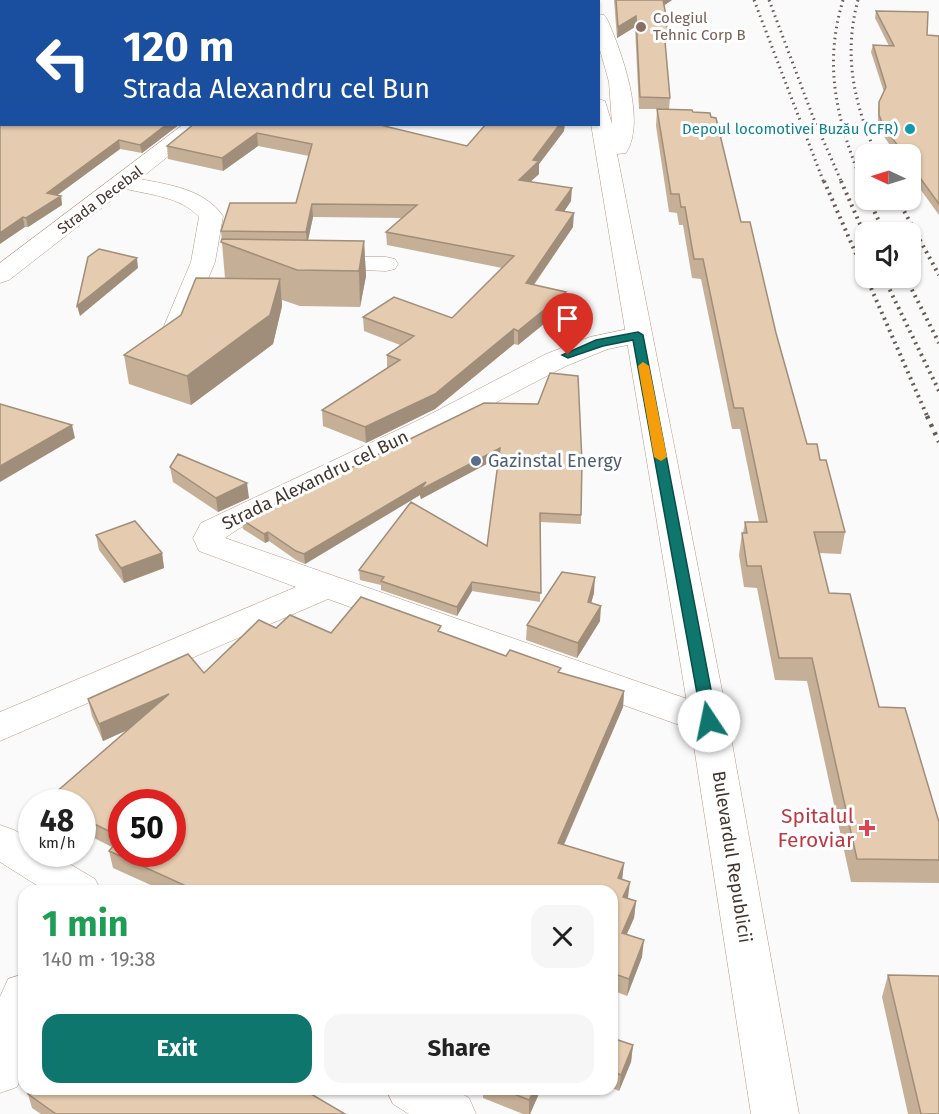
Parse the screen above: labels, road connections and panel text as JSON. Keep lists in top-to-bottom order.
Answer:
{
  "streets": {
    "street": ["Strada Decebal", "Strada Alexandru cel Bun", "Bulevardul Republicii"]
  },
  "crossings": [
    ["Strada Alexandru cel Bun", "Bulevardul Republicii"]
  ],
  "places": {
    "other": ["Colegiul Tehnic Corp B", "Depoul locomotivei Buzău (CFR)", "Gazinstal Energy"],
    "health": ["Spitalul Feroviar"]
  },
  "north": "left",
  "page": {
    "turn": ["120 m", "Strada Alexandru cel Bun"],
    "speed": "48 km/h",
    "limit": "50",
    "heading": ["1 min", "140 m · 19:38"],
    "buttons": ["Exit", "Share"]
  }
}
